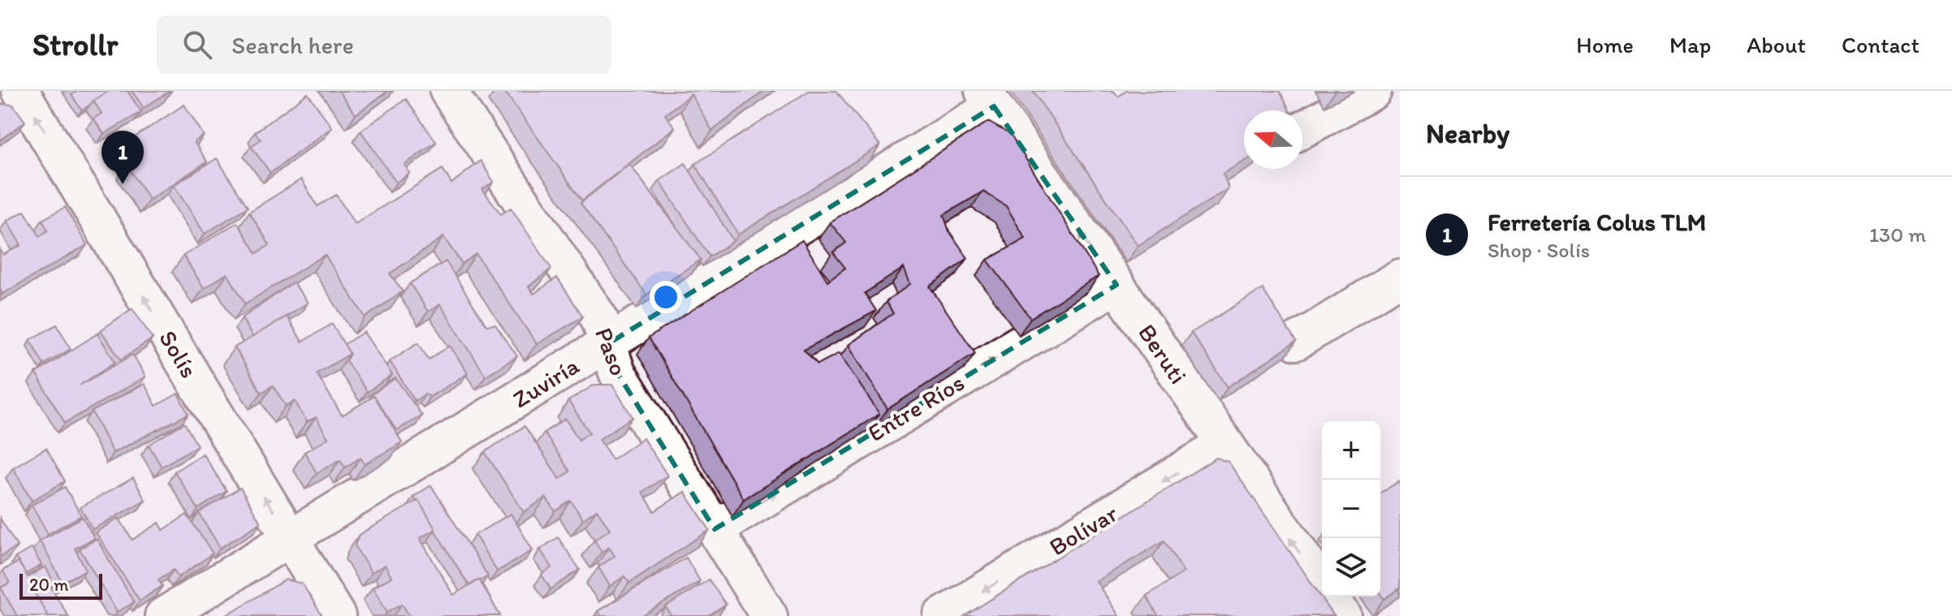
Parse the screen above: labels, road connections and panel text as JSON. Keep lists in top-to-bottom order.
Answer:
{
  "streets": {
    "street": [
      "Paso",
      "Solís",
      "Beruti",
      "Zuviría",
      "Entre Ríos",
      "Bolívar"
    ]
  },
  "crossings": [
    ["Paso", "Zuviría"],
    ["Paso", "Entre Ríos"],
    ["Solís", "Zuviría"],
    ["Beruti", "Zuviría"],
    ["Beruti", "Entre Ríos"],
    ["Beruti", "Bolívar"]
  ],
  "one_way": [
    "Solís",
    "Beruti",
    "Entre Ríos",
    "Bolívar"
  ],
  "scale_bar": "20 m",
  "north": "left",
  "page": {
    "header": "Strollr",
    "search": "Search here",
    "nav": [
      "Home",
      "Map",
      "About",
      "Contact"
    ],
    "heading": "Nearby",
    "pins": "1",
    "list": [
      {
        "mark": "1",
        "name": "Ferretería Colus TLM",
        "note": "Shop · Solís",
        "value": "130 m"
      }
    ],
    "map_buttons": ["+", "−"],
    "scale": "20 m"
  }
}
